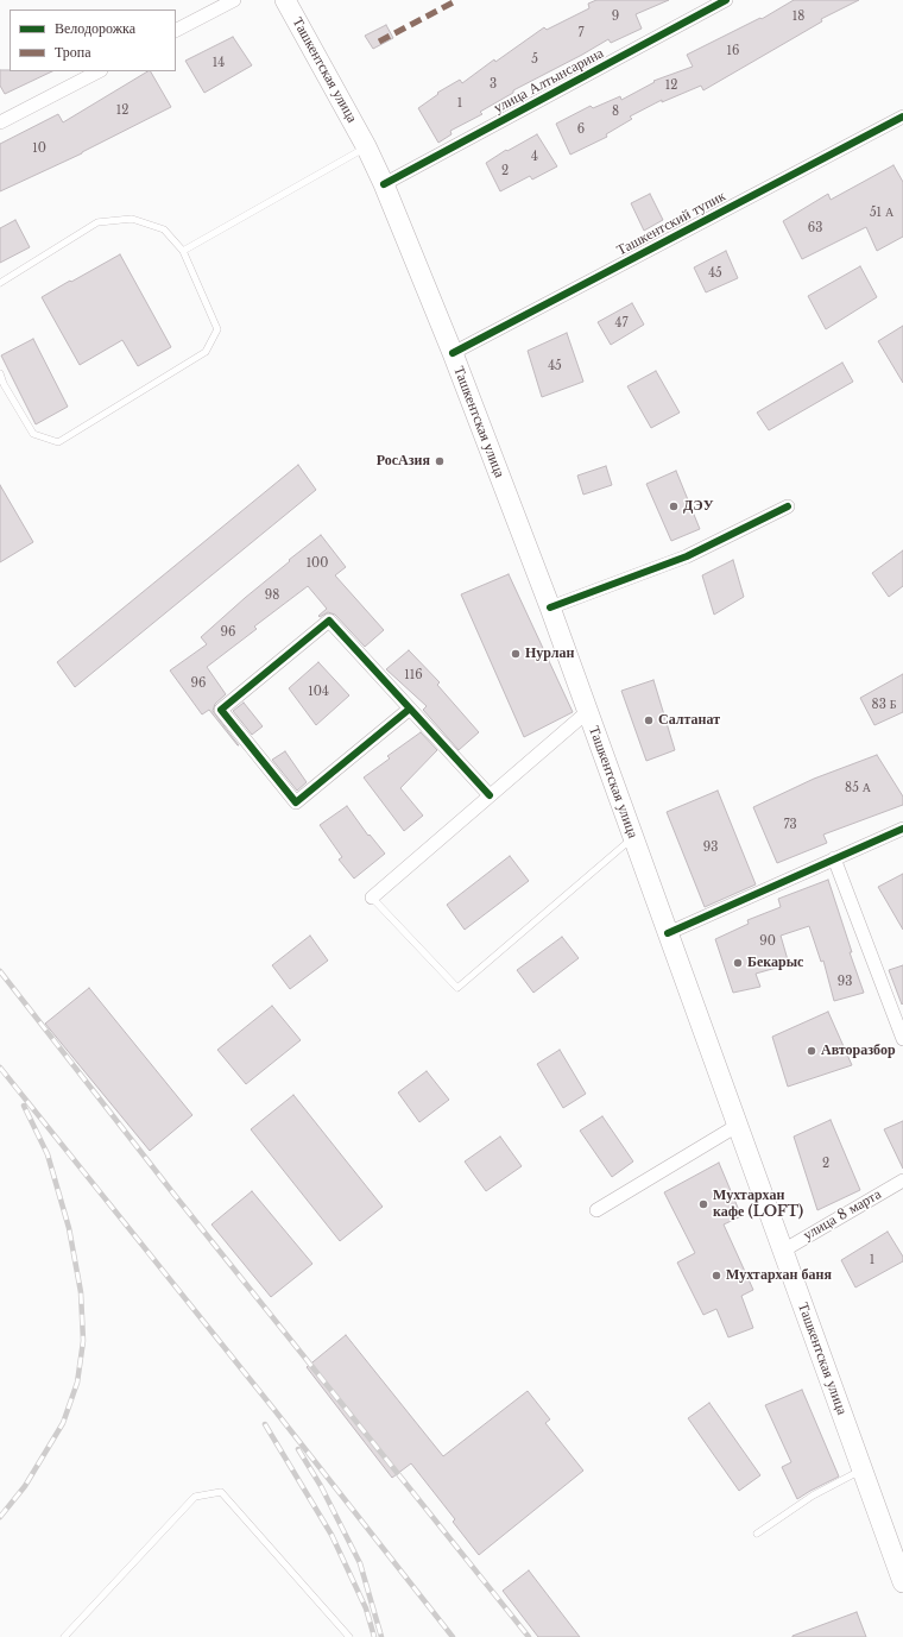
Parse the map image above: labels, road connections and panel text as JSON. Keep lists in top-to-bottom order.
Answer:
{
  "streets": {
    "main road": ["Ташкентская улица"],
    "street": ["улица Алтынсарина", "Ташкентский тупик", "улица 8 марта"]
  },
  "crossings": [
    ["Ташкентская улица", "улица Алтынсарина"],
    ["Ташкентская улица", "Ташкентский тупик"],
    ["Ташкентская улица", "улица 8 марта"]
  ],
  "places": [
    "РосАзия",
    "ДЭУ",
    "Нурлан",
    "Салтанат",
    "Бекарыс",
    "Авторазбор",
    "Мухтархан кафе (LOFT)",
    "Мухтархан баня"
  ],
  "house_numbers": [
    "9",
    "18",
    "7",
    "16",
    "5",
    "14",
    "3",
    "12",
    "1",
    "12",
    "8",
    "6",
    "10",
    "4",
    "2",
    "51 А",
    "63",
    "45",
    "47",
    "45",
    "100",
    "98",
    "96",
    "116",
    "96",
    "104",
    "83 Б",
    "85 А",
    "73",
    "93",
    "90",
    "93",
    "2",
    "1"
  ],
  "legend": ["Велодорожка", "Тропа"]
}
